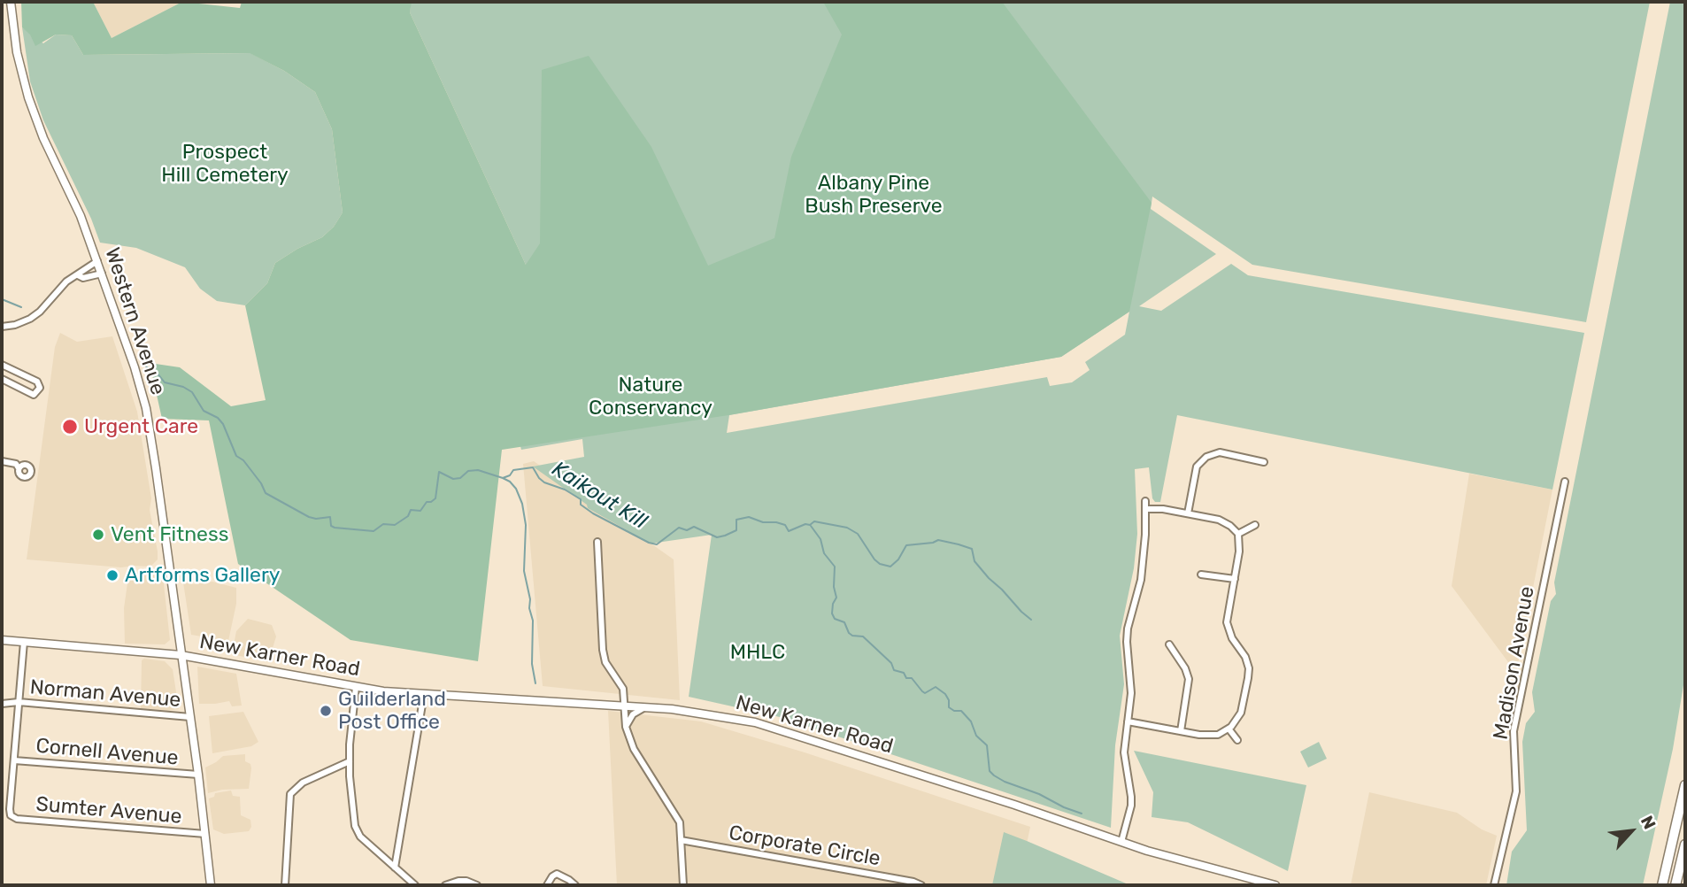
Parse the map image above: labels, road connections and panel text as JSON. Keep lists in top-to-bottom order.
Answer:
{
  "streets": {
    "main road": ["Western Avenue", "New Karner Road"],
    "street": [
      "Madison Avenue",
      "Norman Avenue",
      "Cornell Avenue",
      "Sumter Avenue",
      "Corporate Circle"
    ]
  },
  "crossings": [
    ["Western Avenue", "New Karner Road"],
    ["Western Avenue", "Norman Avenue"],
    ["Western Avenue", "Cornell Avenue"],
    ["Western Avenue", "Sumter Avenue"],
    ["Cornell Avenue", "Sumter Avenue"]
  ],
  "water": ["Kaikout Kill"],
  "parks": [
    "Prospect Hill Cemetery",
    "Albany Pine Bush Preserve",
    "Nature Conservancy",
    "MHLC"
  ],
  "places": [
    "Urgent Care",
    "Vent Fitness",
    "Artforms Gallery",
    "Guilderland Post Office"
  ],
  "north": "top right"
}
